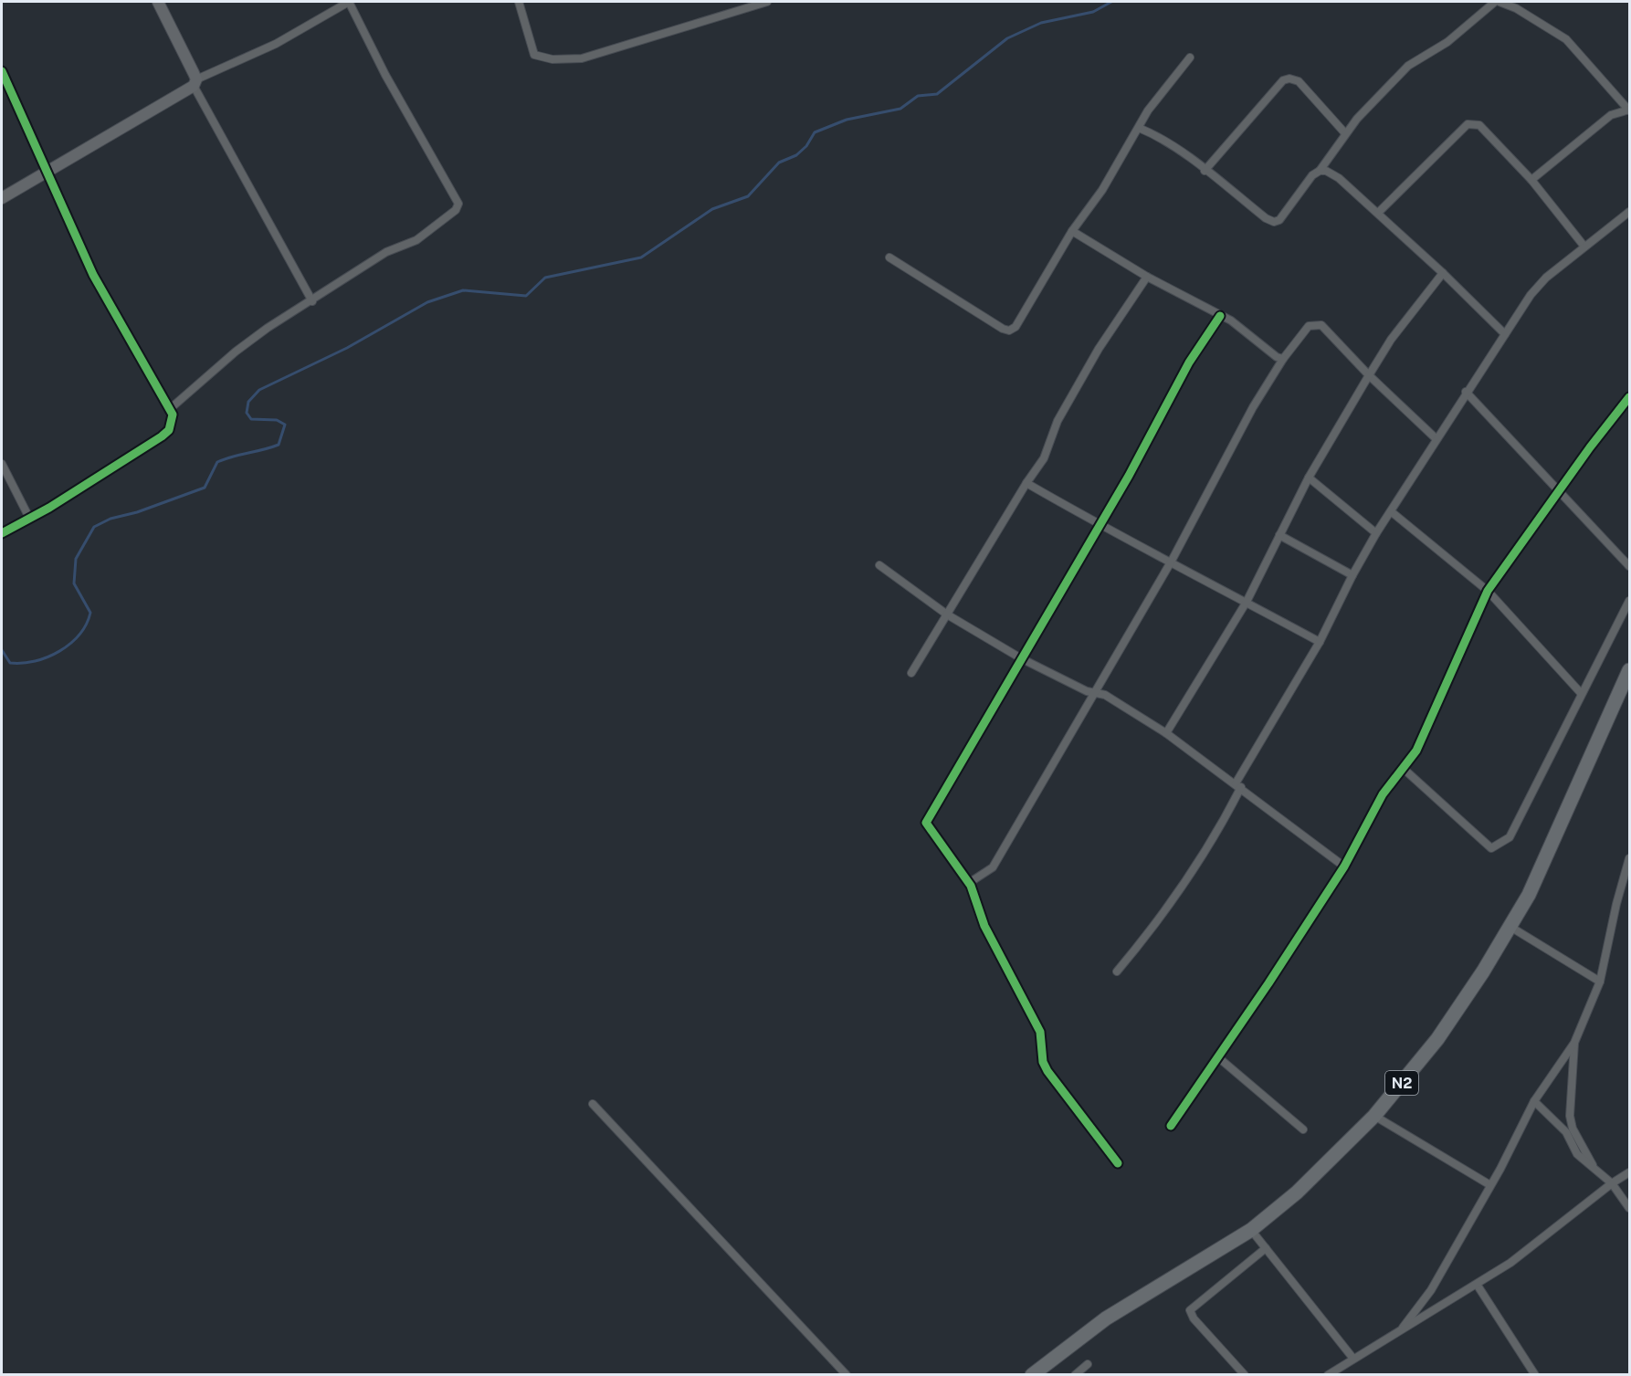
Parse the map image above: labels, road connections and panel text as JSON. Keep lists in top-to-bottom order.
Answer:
{
  "streets": {
    "highway": ["N2"]
  }
}
